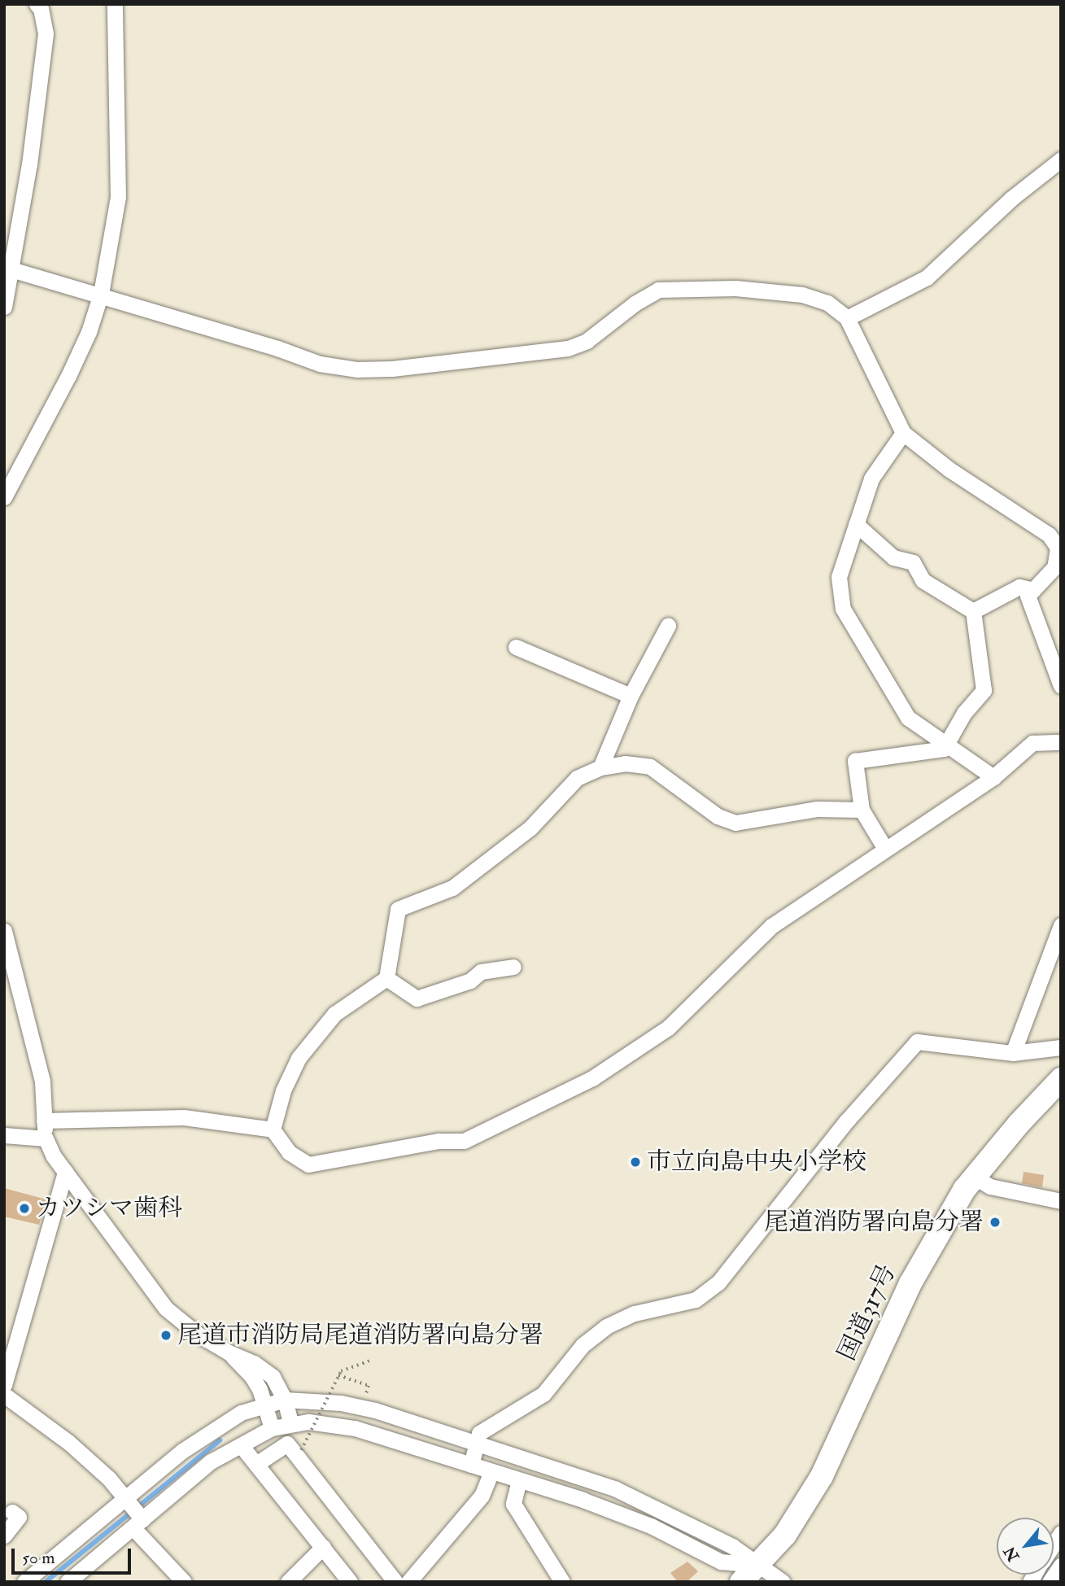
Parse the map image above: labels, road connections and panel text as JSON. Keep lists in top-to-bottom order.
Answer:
{
  "streets": {
    "highway": ["国道317号"]
  },
  "places": [
    "市立向島中央小学校",
    "カツシマ歯科",
    "尾道消防署向島分署",
    "尾道市消防局尾道消防署向島分署"
  ],
  "scale_bar": "50 m",
  "north": "bottom left"
}
